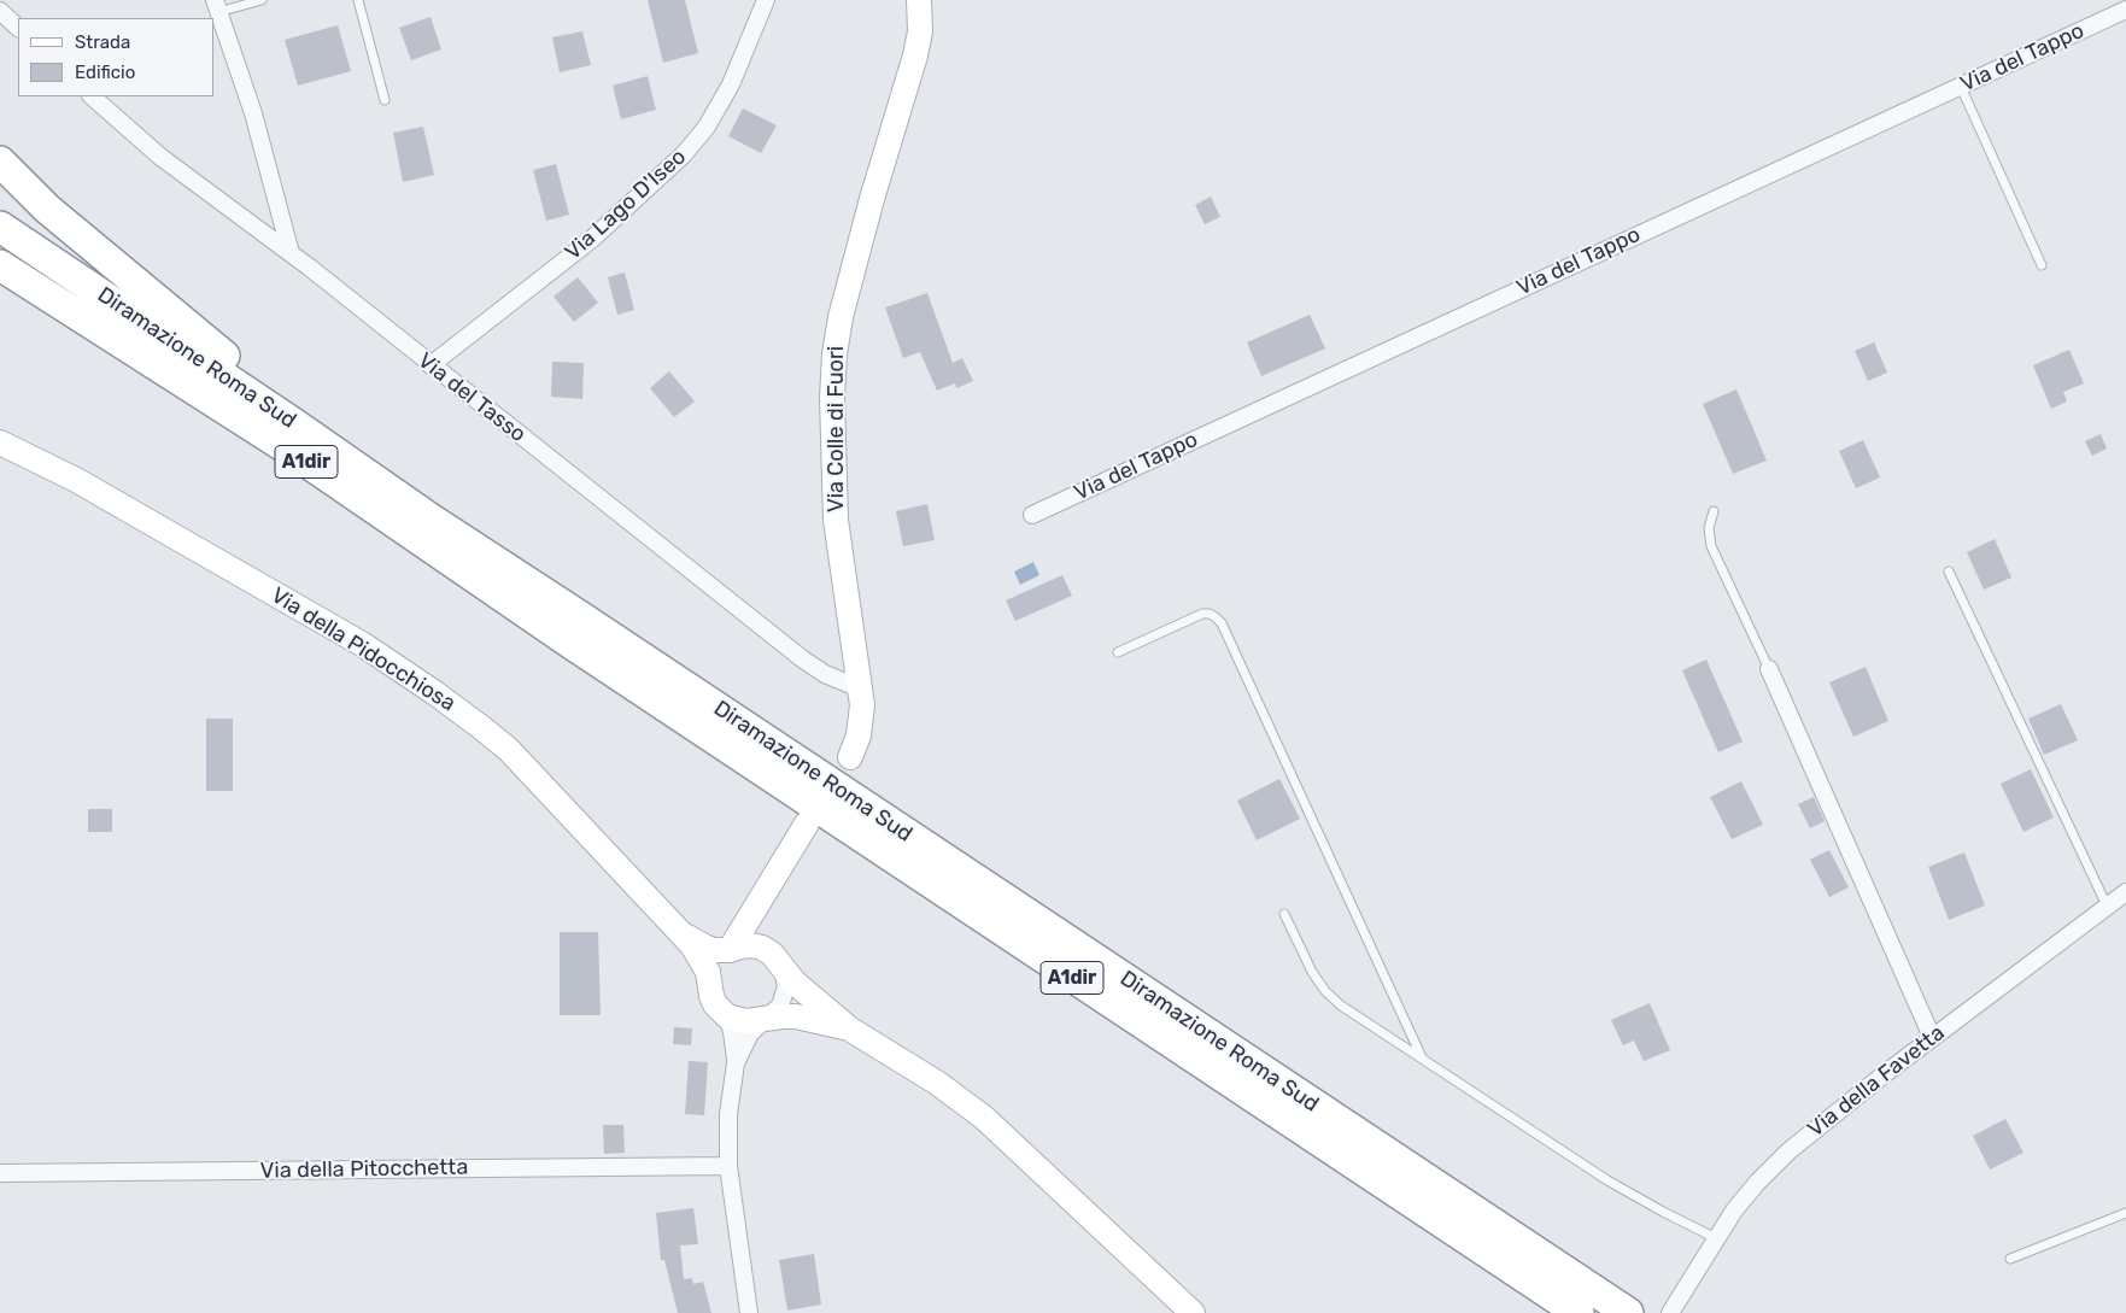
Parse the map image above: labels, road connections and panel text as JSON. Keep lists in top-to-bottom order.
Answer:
{
  "streets": {
    "highway": ["Diramazione Roma Sud", "A1dir"],
    "street": [
      "Via del Tappo",
      "Via Lago D'Iseo",
      "Via del Tasso",
      "Via Colle di Fuori",
      "Via della Pidocchiosa",
      "Via della Favetta",
      "Via della Pitocchetta"
    ]
  },
  "crossings": [
    ["Via Lago D'Iseo", "Via del Tasso"],
    ["Via del Tasso", "Via Colle di Fuori"]
  ],
  "legend": ["Strada", "Edificio"]
}
